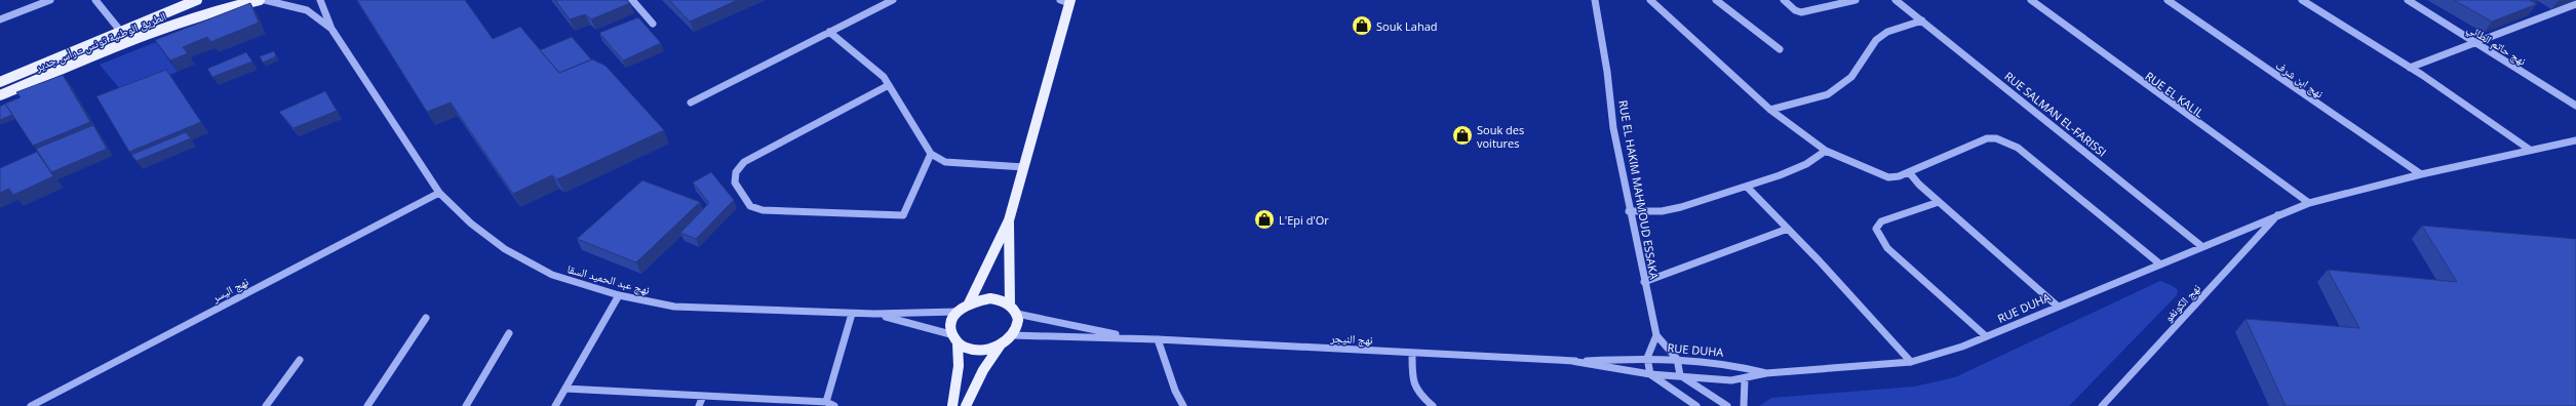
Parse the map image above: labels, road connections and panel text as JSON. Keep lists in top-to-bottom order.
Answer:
{
  "streets": {
    "main road": ["الطريق الوطنية تونس - رأس جدير"],
    "street": [
      "نهج حاتم الطائي",
      "نهج ابن شرف",
      "RUE EL KALIL",
      "RUE SALMAN EL-FARISSI",
      "RUE EL HAKIM MAHMOUD ESSAKA",
      "نهج عبد الحميد السقا",
      "نهج اليسر",
      "نهج الكونغو",
      "RUE DUHA",
      "نهج النيجر"
    ]
  },
  "crossings": [
    ["نهج ابن شرف", "RUE DUHA"],
    ["RUE EL KALIL", "RUE DUHA"],
    ["RUE SALMAN EL-FARISSI", "RUE DUHA"],
    ["نهج عبد الحميد السقا", "نهج اليسر"],
    ["نهج الكونغو", "RUE DUHA"],
    ["RUE DUHA", "نهج النيجر"]
  ],
  "places": {
    "shop": ["Souk Lahad", "Souk des voitures", "L'Epi d'Or"]
  }
}
